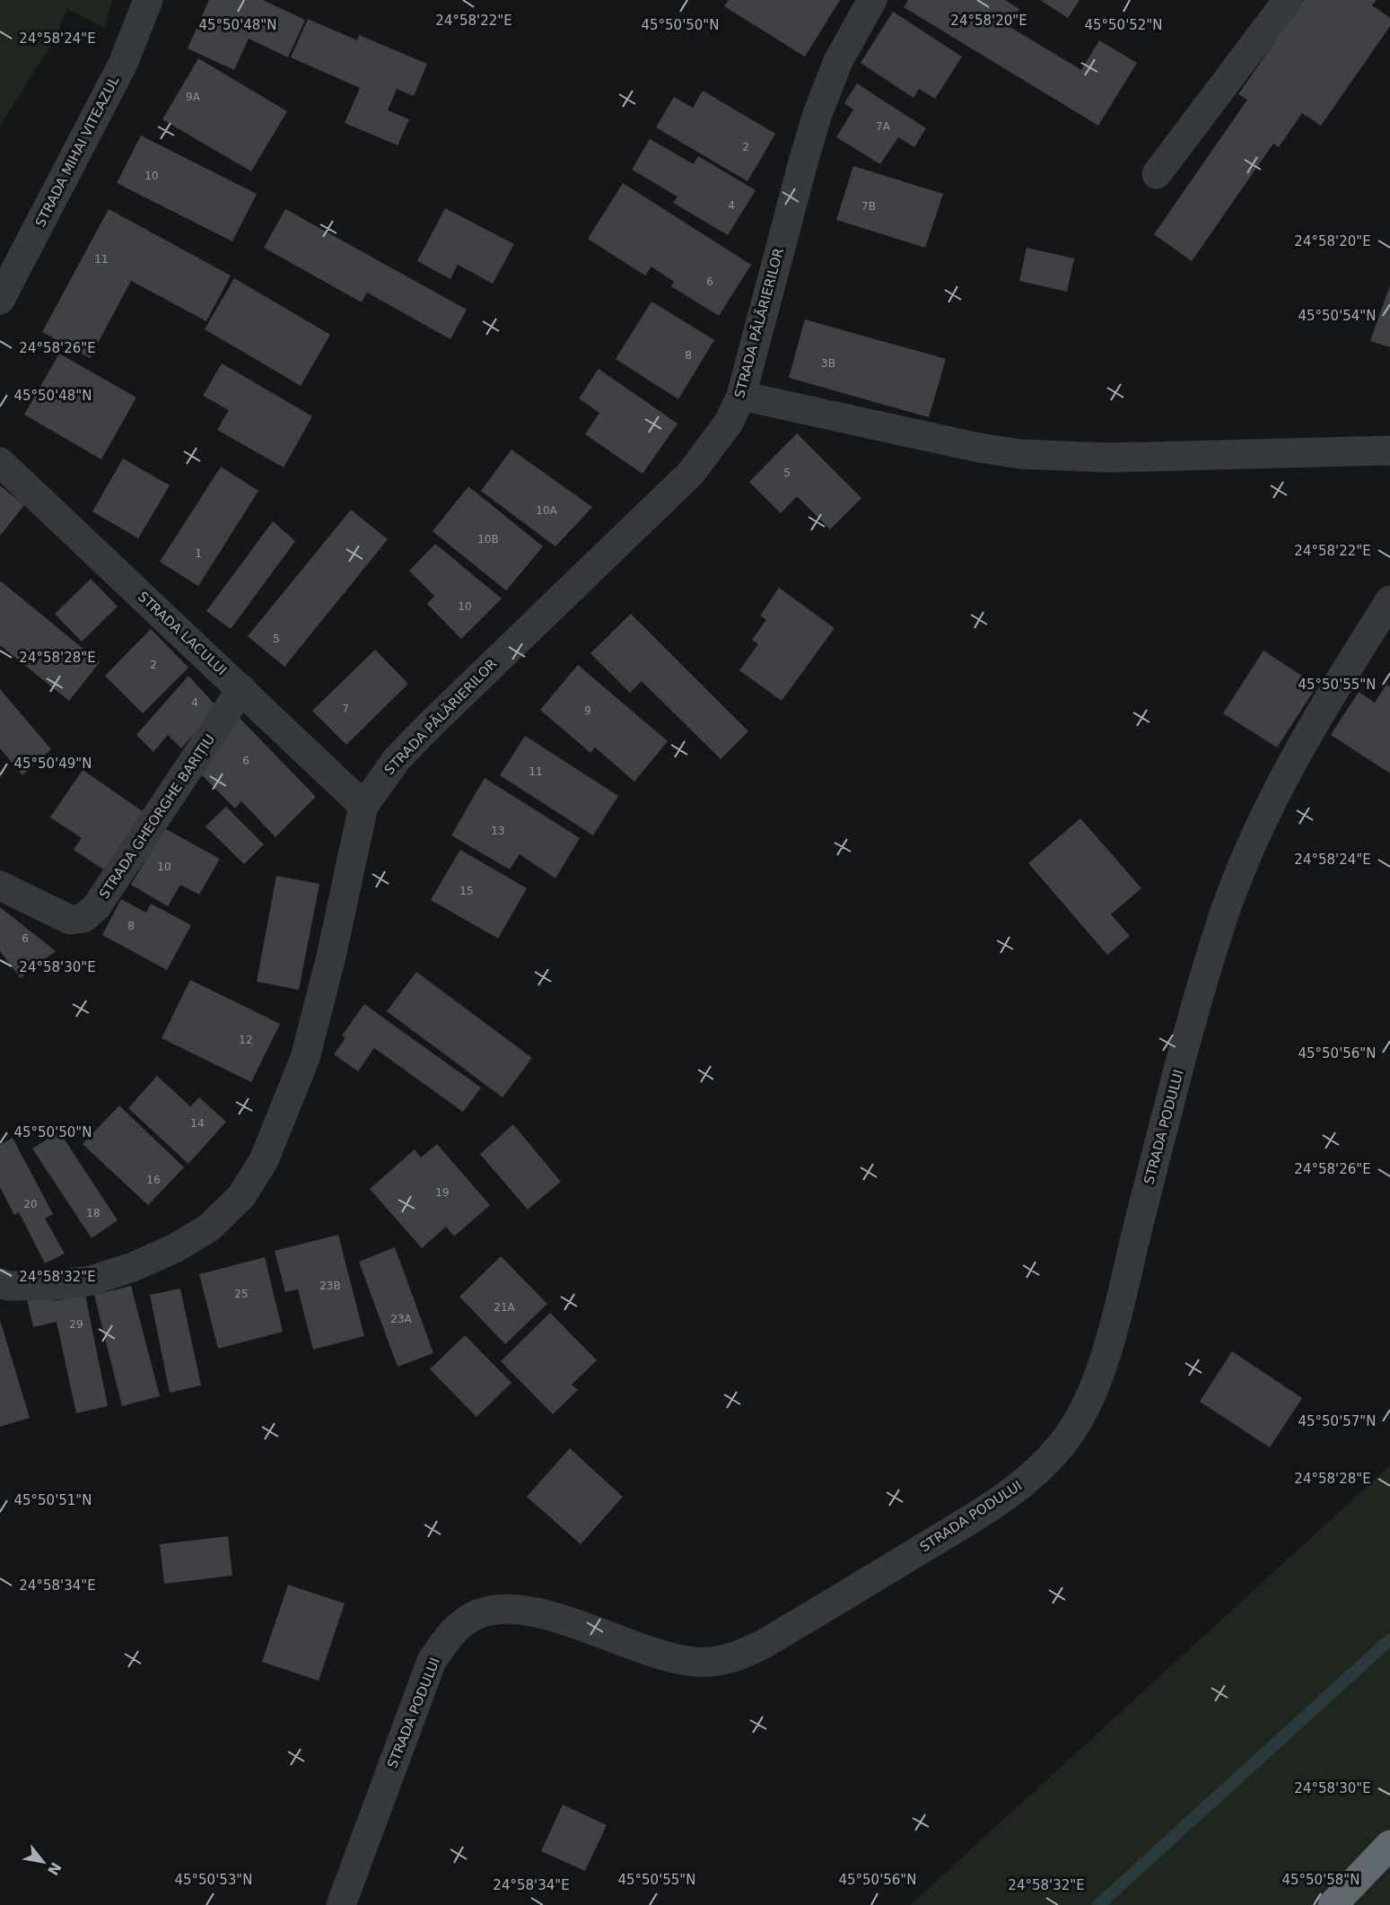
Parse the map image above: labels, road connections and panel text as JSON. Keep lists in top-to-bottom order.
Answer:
{
  "streets": {
    "street": [
      "STRADA MIHAI VITEAZUL",
      "STRADA PĂLĂRIERILOR",
      "STRADA LACULUI",
      "STRADA GHEORGHE BARIȚIU",
      "STRADA PODULUI"
    ]
  },
  "crossings": [
    ["STRADA PĂLĂRIERILOR", "STRADA LACULUI"],
    ["STRADA LACULUI", "STRADA GHEORGHE BARIȚIU"]
  ],
  "house_numbers": [
    "9A",
    "7A",
    "2",
    "10",
    "4",
    "7B",
    "11",
    "6",
    "8",
    "3B",
    "5",
    "10A",
    "10B",
    "1",
    "10",
    "5",
    "2",
    "4",
    "7",
    "9",
    "6",
    "11",
    "13",
    "10",
    "15",
    "8",
    "6",
    "12",
    "14",
    "16",
    "19",
    "20",
    "18",
    "23B",
    "25",
    "21A",
    "23A",
    "29"
  ],
  "north": "bottom right",
  "coordinates": [
    "24°58'22\"E",
    "24°58'20\"E",
    "45°50'48\"N",
    "45°50'50\"N",
    "45°50'52\"N",
    "24°58'24\"E",
    "45°50'54\"N",
    "24°58'26\"E",
    "24°58'28\"E",
    "45°50'55\"N",
    "45°50'49\"N",
    "24°58'30\"E",
    "45°50'56\"N",
    "24°58'32\"E",
    "45°50'57\"N",
    "45°50'51\"N",
    "24°58'34\"E",
    "45°50'53\"N",
    "45°50'58\"N"
  ]
}
